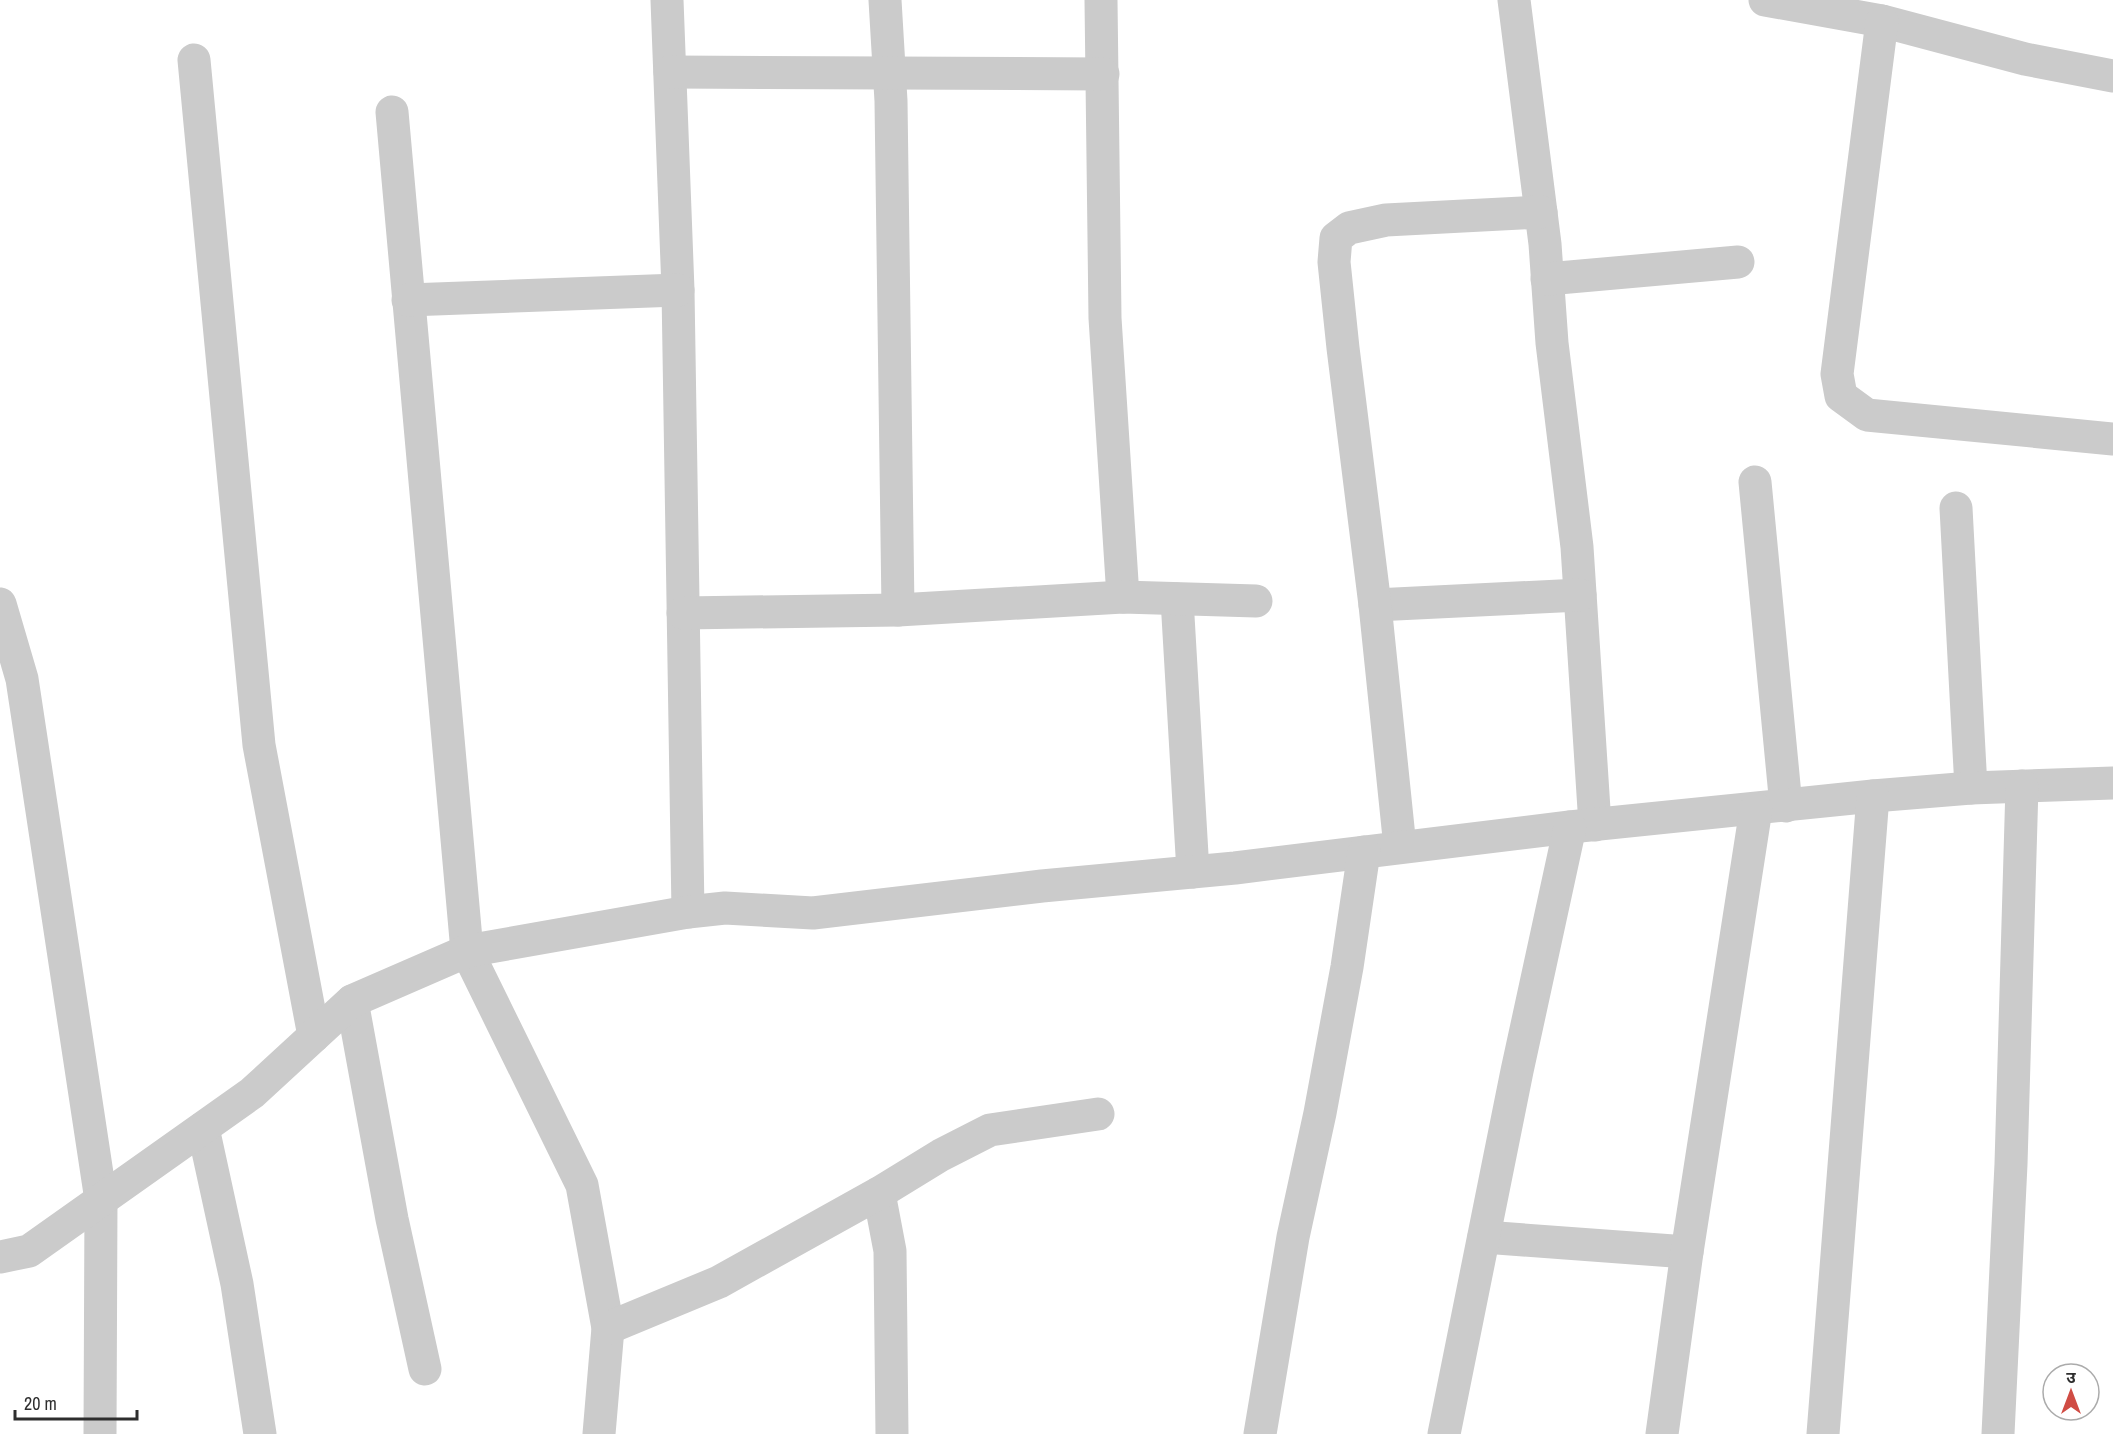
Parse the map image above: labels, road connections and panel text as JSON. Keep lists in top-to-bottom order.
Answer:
{
  "scale_bar": "20 m",
  "north": "top"
}
